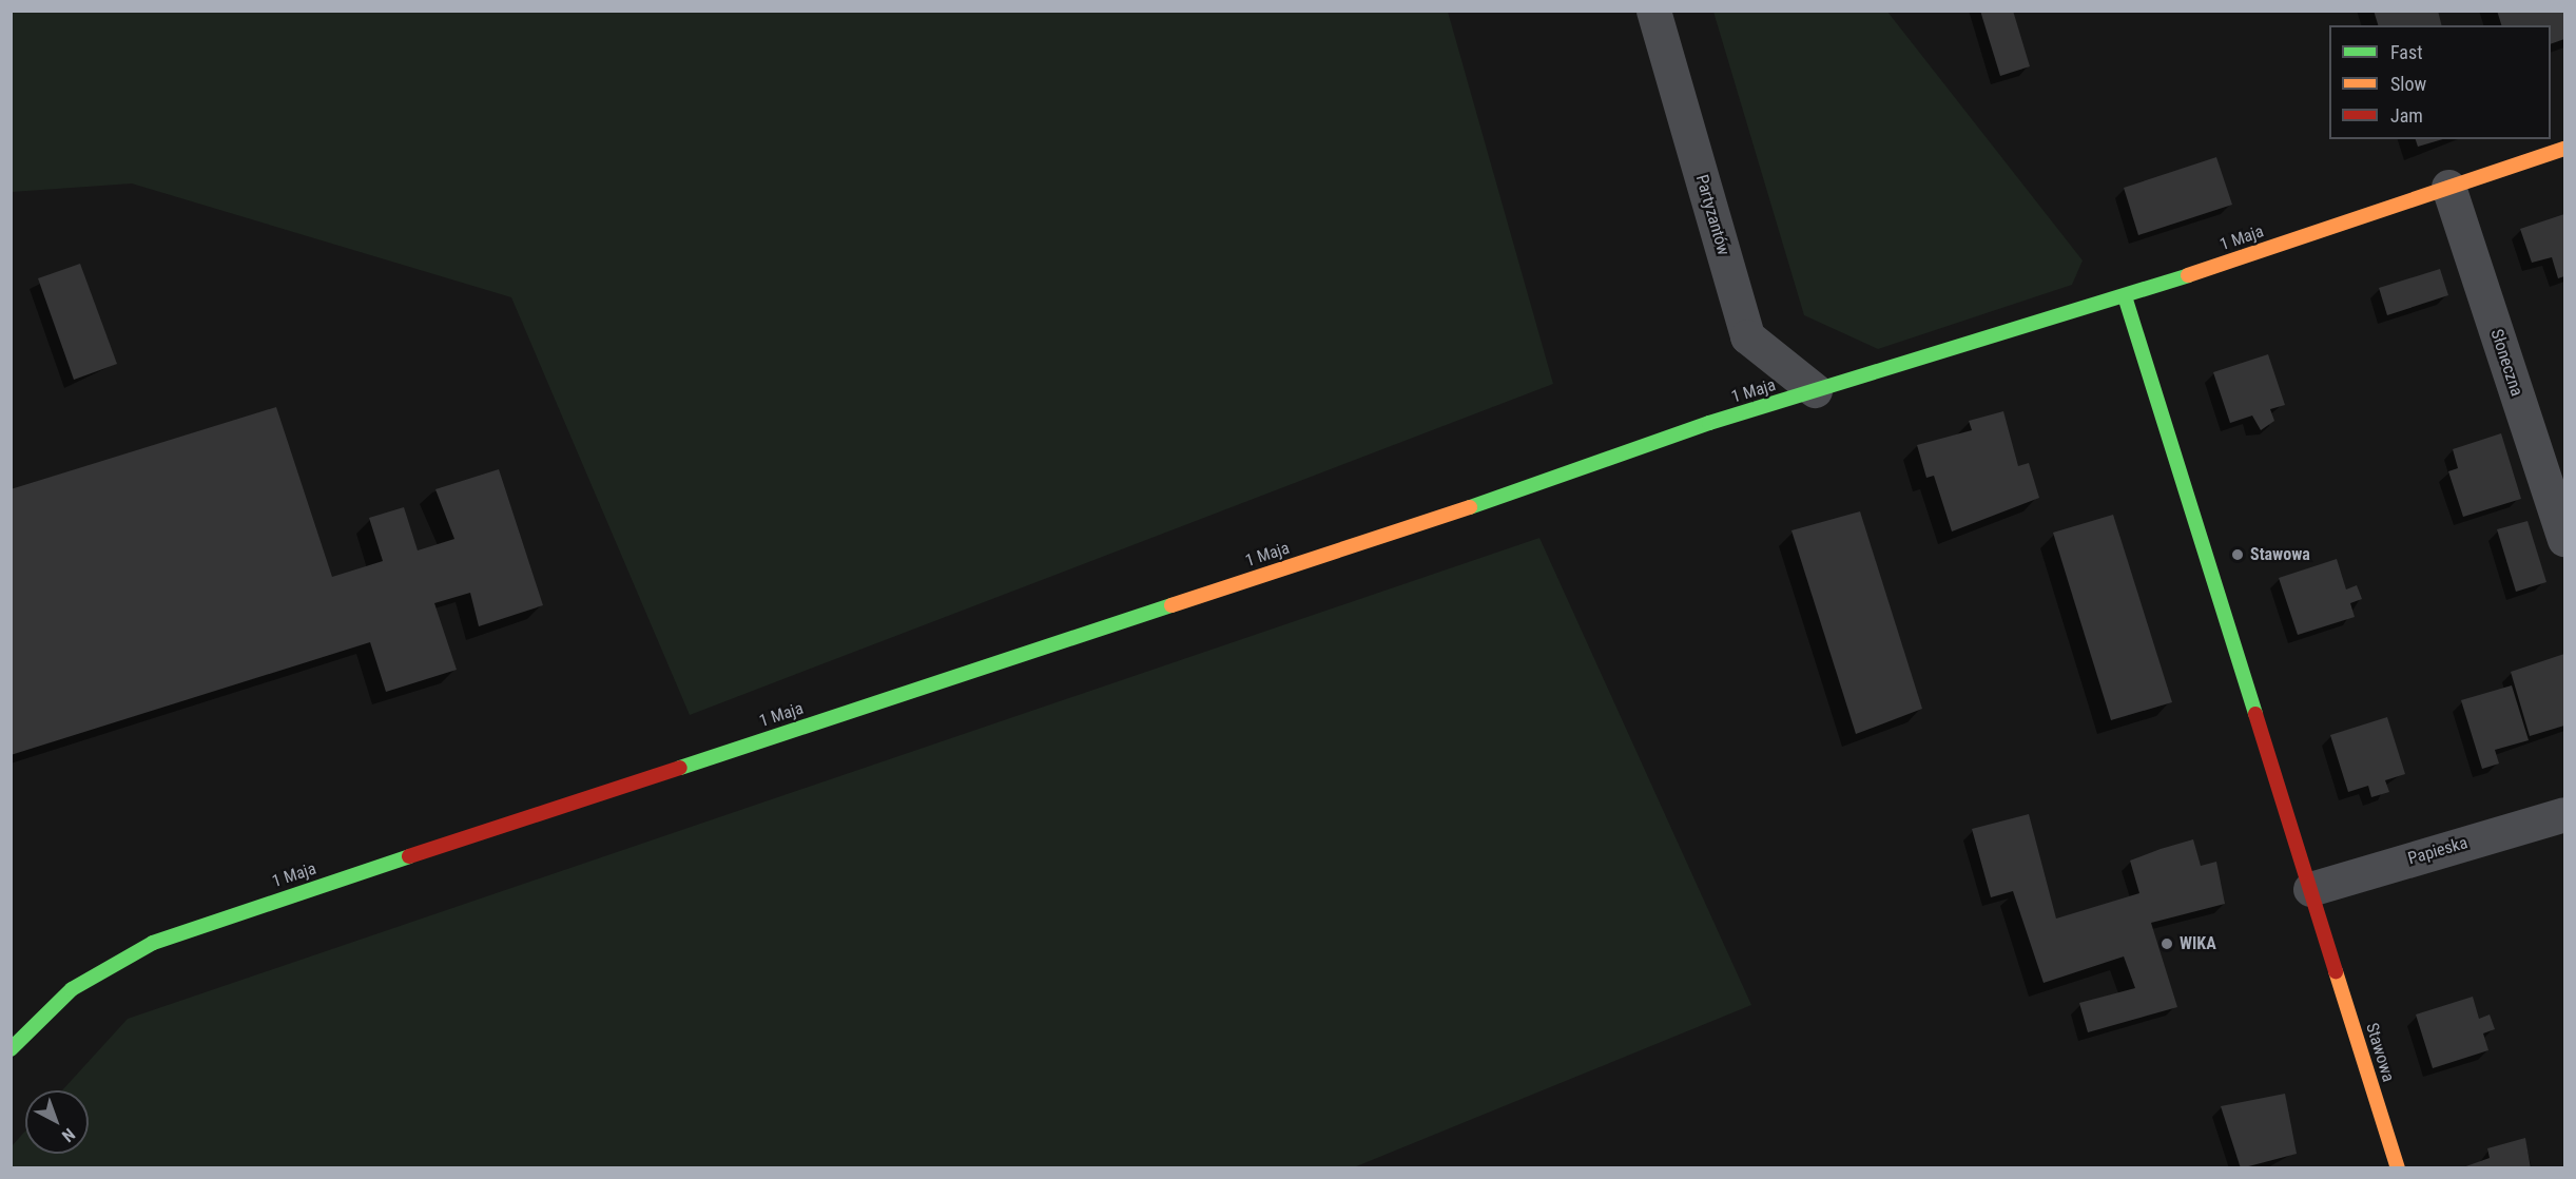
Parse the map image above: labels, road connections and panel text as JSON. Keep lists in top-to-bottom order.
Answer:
{
  "streets": {
    "street": [
      "Partyzantów",
      "1 Maja",
      "Słoneczna",
      "Papieska",
      "Stawowa"
    ]
  },
  "crossings": [
    ["Partyzantów", "1 Maja"],
    ["1 Maja", "Słoneczna"],
    ["1 Maja", "Stawowa"],
    ["Papieska", "Stawowa"]
  ],
  "places": ["Stawowa", "WIKA"],
  "legend": ["Fast", "Slow", "Jam"],
  "north": "bottom right"
}
